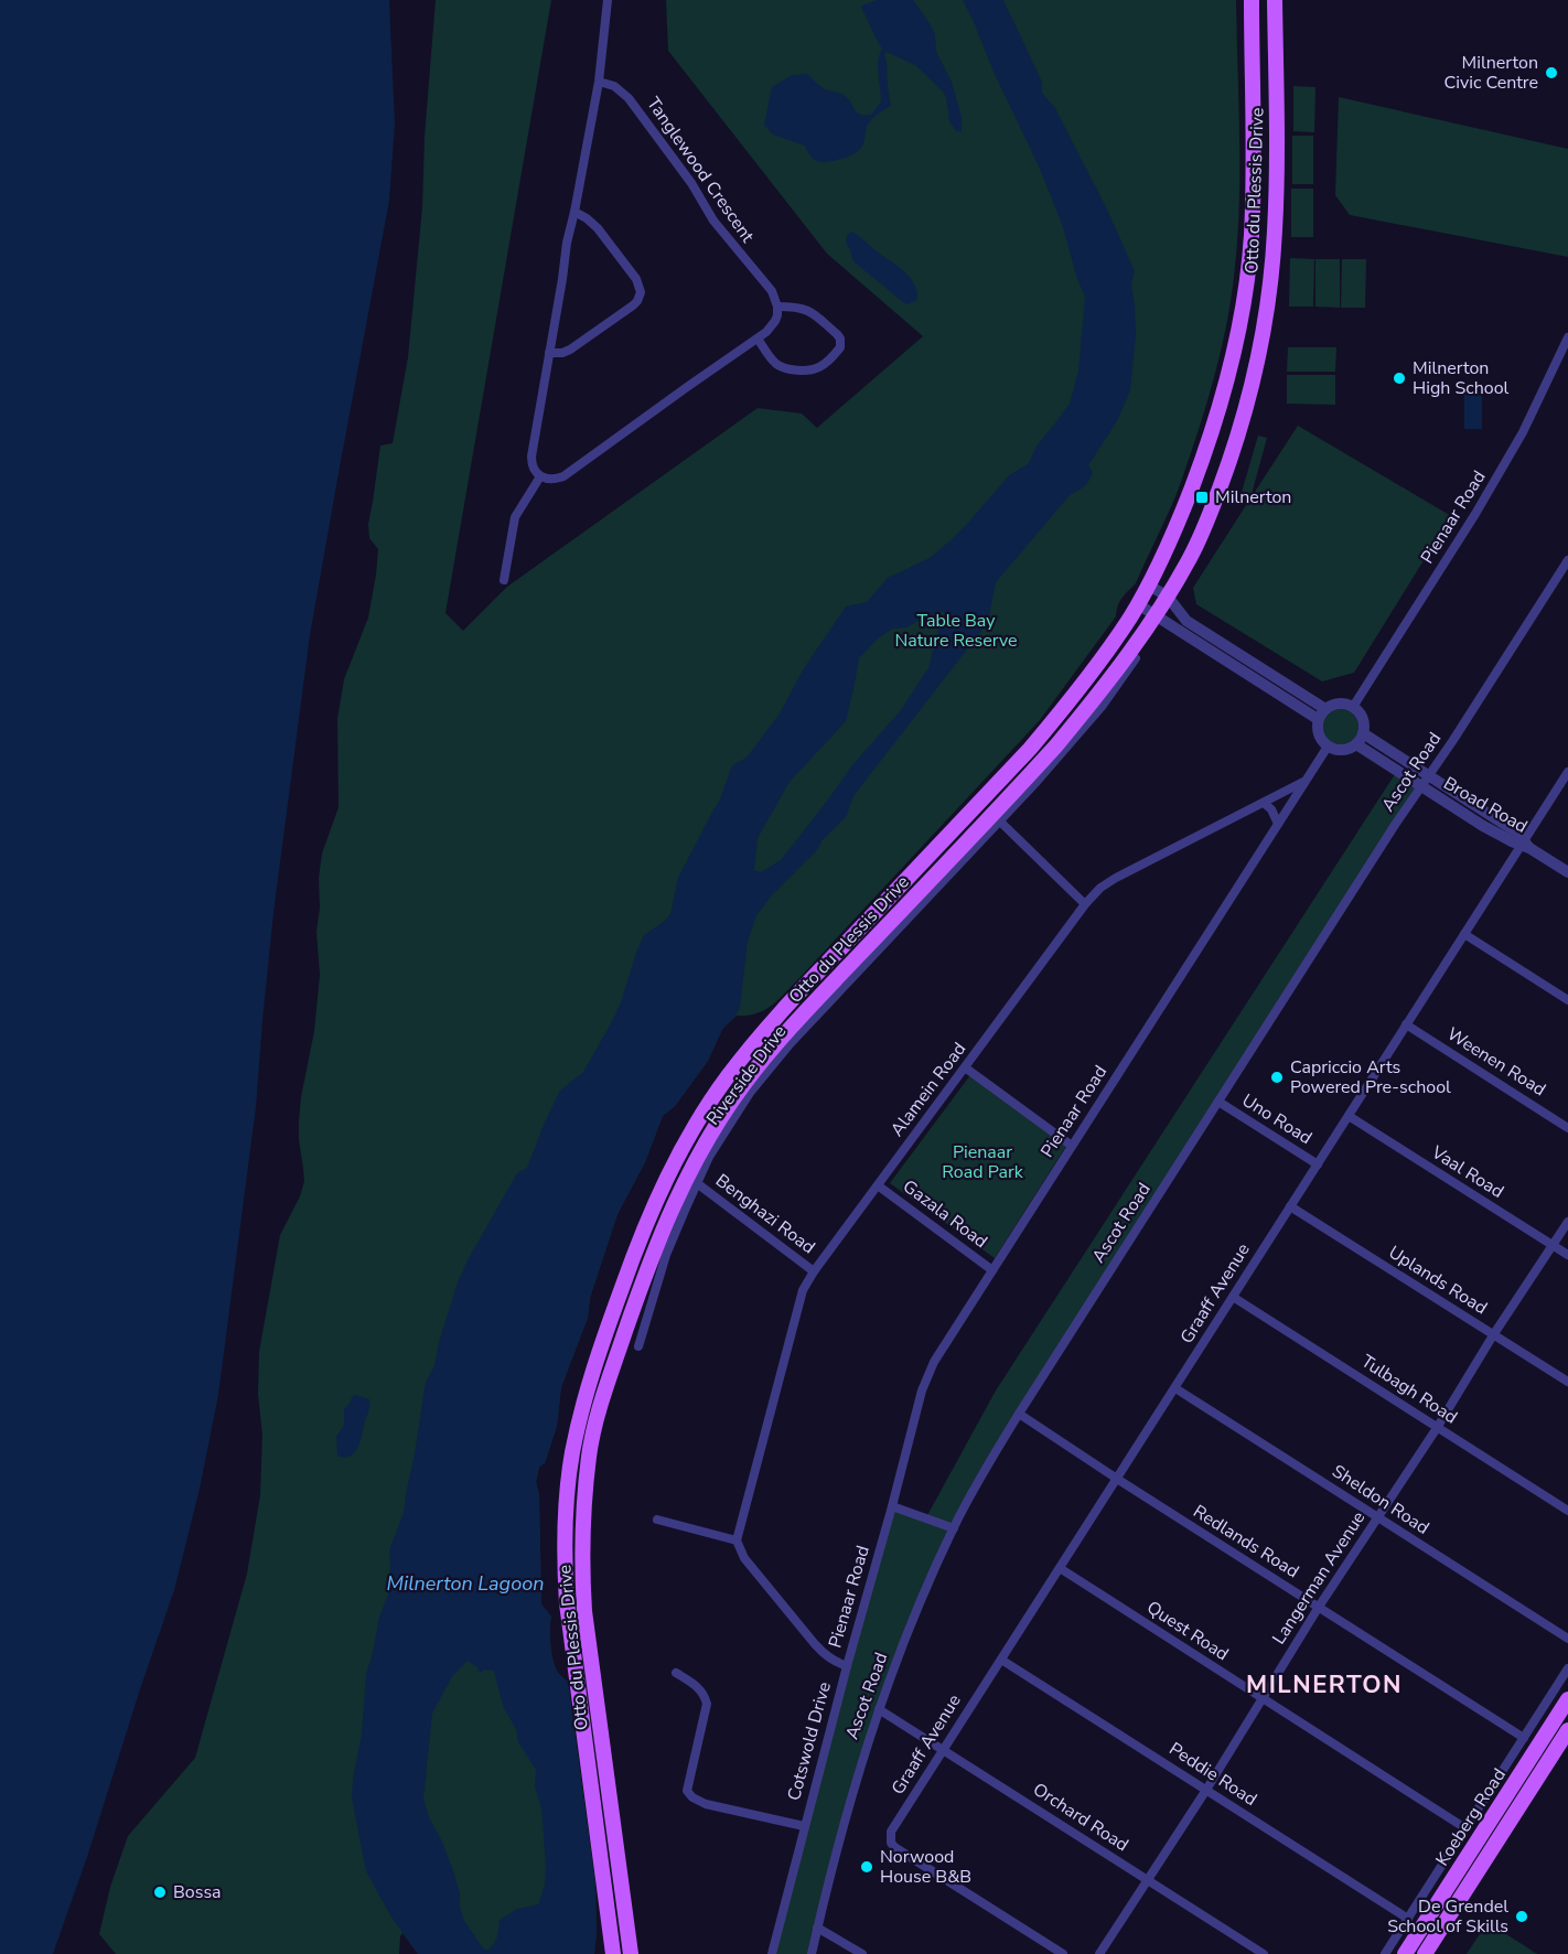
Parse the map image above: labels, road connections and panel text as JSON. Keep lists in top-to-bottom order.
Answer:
{
  "streets": {
    "main road": ["Otto du Plessis Drive", "Koeberg Road"],
    "street": [
      "Tanglewood Crescent",
      "Pienaar Road",
      "Ascot Road",
      "Broad Road",
      "Weenen Road",
      "Riverside Drive",
      "Alamein Road",
      "Uno Road",
      "Vaal Road",
      "Benghazi Road",
      "Gazala Road",
      "Uplands Road",
      "Graaff Avenue",
      "Tulbagh Road",
      "Sheldon Road",
      "Redlands Road",
      "Langerman Avenue",
      "Quest Road",
      "Cotswold Drive",
      "Peddie Road",
      "Orchard Road"
    ]
  },
  "crossings": [
    ["Pienaar Road", "Broad Road"],
    ["Pienaar Road", "Alamein Road"],
    ["Pienaar Road", "Gazala Road"],
    ["Pienaar Road", "Cotswold Drive"],
    ["Ascot Road", "Broad Road"],
    ["Ascot Road", "Uno Road"],
    ["Ascot Road", "Redlands Road"],
    ["Ascot Road", "Orchard Road"],
    ["Broad Road", "Graaff Avenue"],
    ["Weenen Road", "Graaff Avenue"],
    ["Riverside Drive", "Benghazi Road"],
    ["Alamein Road", "Benghazi Road"],
    ["Alamein Road", "Gazala Road"],
    ["Alamein Road", "Cotswold Drive"],
    ["Uno Road", "Graaff Avenue"],
    ["Vaal Road", "Graaff Avenue"],
    ["Vaal Road", "Langerman Avenue"],
    ["Uplands Road", "Graaff Avenue"],
    ["Uplands Road", "Langerman Avenue"],
    ["Graaff Avenue", "Tulbagh Road"],
    ["Graaff Avenue", "Sheldon Road"],
    ["Graaff Avenue", "Redlands Road"],
    ["Graaff Avenue", "Quest Road"],
    ["Graaff Avenue", "Peddie Road"],
    ["Graaff Avenue", "Orchard Road"],
    ["Tulbagh Road", "Langerman Avenue"],
    ["Sheldon Road", "Langerman Avenue"],
    ["Redlands Road", "Langerman Avenue"],
    ["Langerman Avenue", "Quest Road"],
    ["Langerman Avenue", "Peddie Road"],
    ["Langerman Avenue", "Orchard Road"]
  ],
  "districts": ["MILNERTON"],
  "water": ["Milnerton Lagoon"],
  "parks": ["Table Bay Nature Reserve", "Pienaar Road Park"],
  "places": {
    "other": [
      "Milnerton Civic Centre",
      "Milnerton High School",
      "Capriccio Arts Powered Pre-school",
      "Norwood House B&B",
      "Bossa",
      "De Grendel School of Skills"
    ],
    "transit": ["Milnerton"]
  }
}
